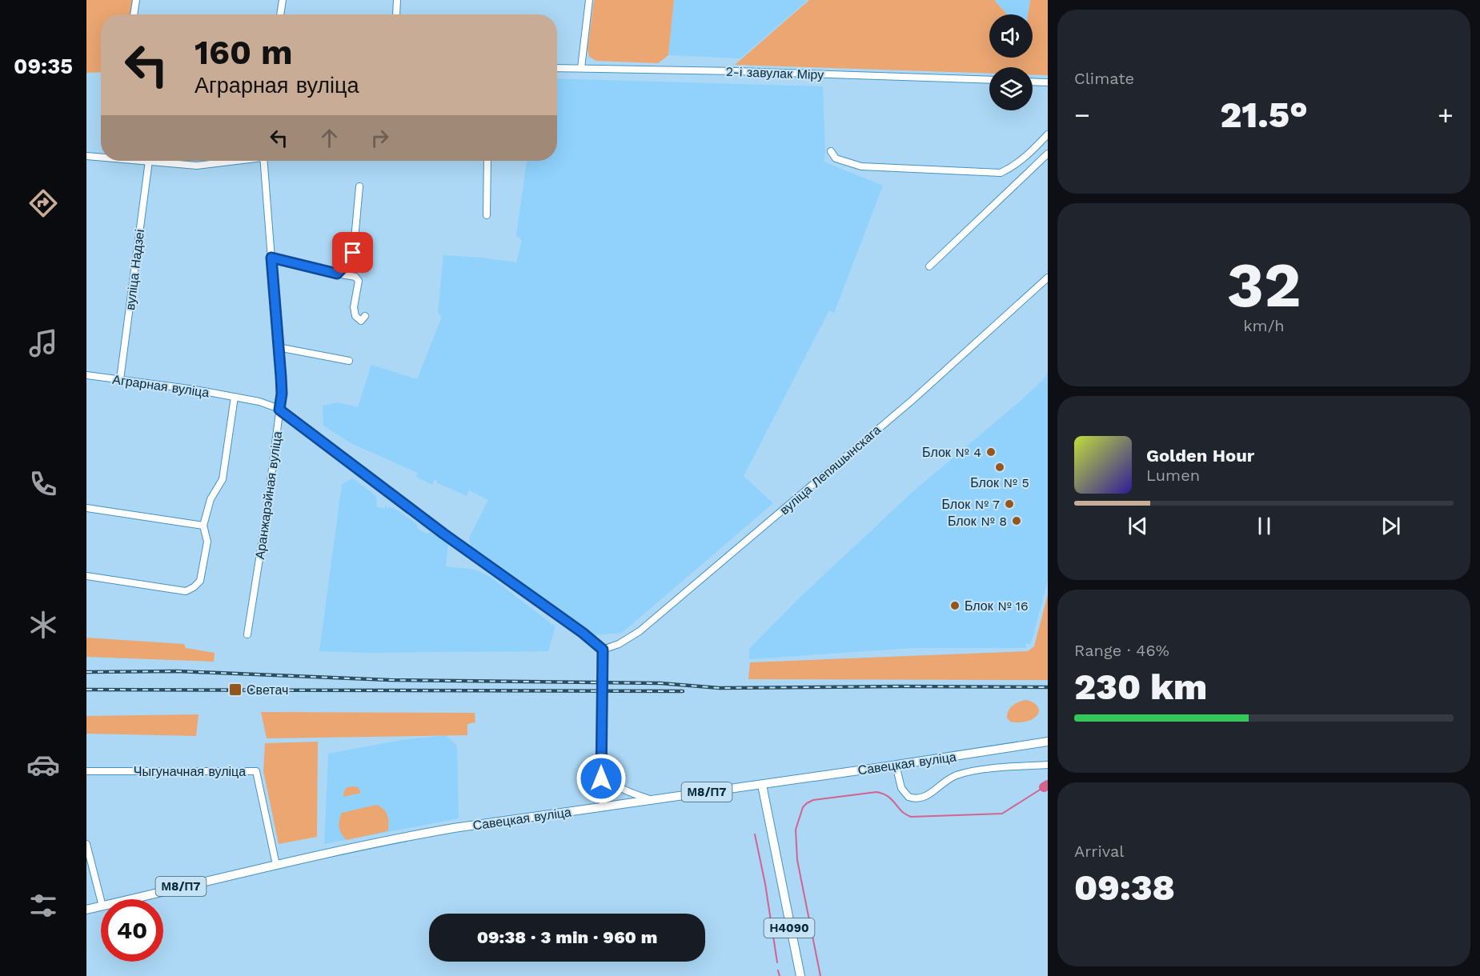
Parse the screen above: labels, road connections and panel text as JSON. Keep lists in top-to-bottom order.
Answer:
{
  "streets": {
    "main road": ["Савецкая вуліца", "М8/П7", "Н4090"],
    "street": [
      "2-і завулак Міру",
      "вуліца Надзеі",
      "Аграрная вуліца",
      "вуліца Лепяшынскага",
      "Аранжарэйная вуліца",
      "Чыгуначная вуліца"
    ]
  },
  "crossings": [
    ["вуліца Надзеі", "Аграрная вуліца"],
    ["Аграрная вуліца", "вуліца Лепяшынскага"],
    ["Аграрная вуліца", "Аранжарэйная вуліца"],
    ["Савецкая вуліца", "Чыгуначная вуліца"],
    ["Савецкая вуліца", "Н4090"]
  ],
  "places": {
    "other": [
      "Блок № 4",
      "Блок № 5",
      "Блок № 7",
      "Блок № 8",
      "Блок № 16"
    ],
    "transit": ["Светач"]
  },
  "page": {
    "tabs": "09:35",
    "tile": [
      "Climate",
      ["32", "km/h"],
      ["Range · 46%", "230 km"],
      ["Arrival", "09:38"]
    ],
    "turn": ["160 m", "Аграрная вуліца"],
    "heat": ["−", "21.5°", "+"],
    "song": ["Golden Hour", "Lumen"],
    "limit": "40",
    "trip": "09:38 · 3 min · 960 m"
  }
}
